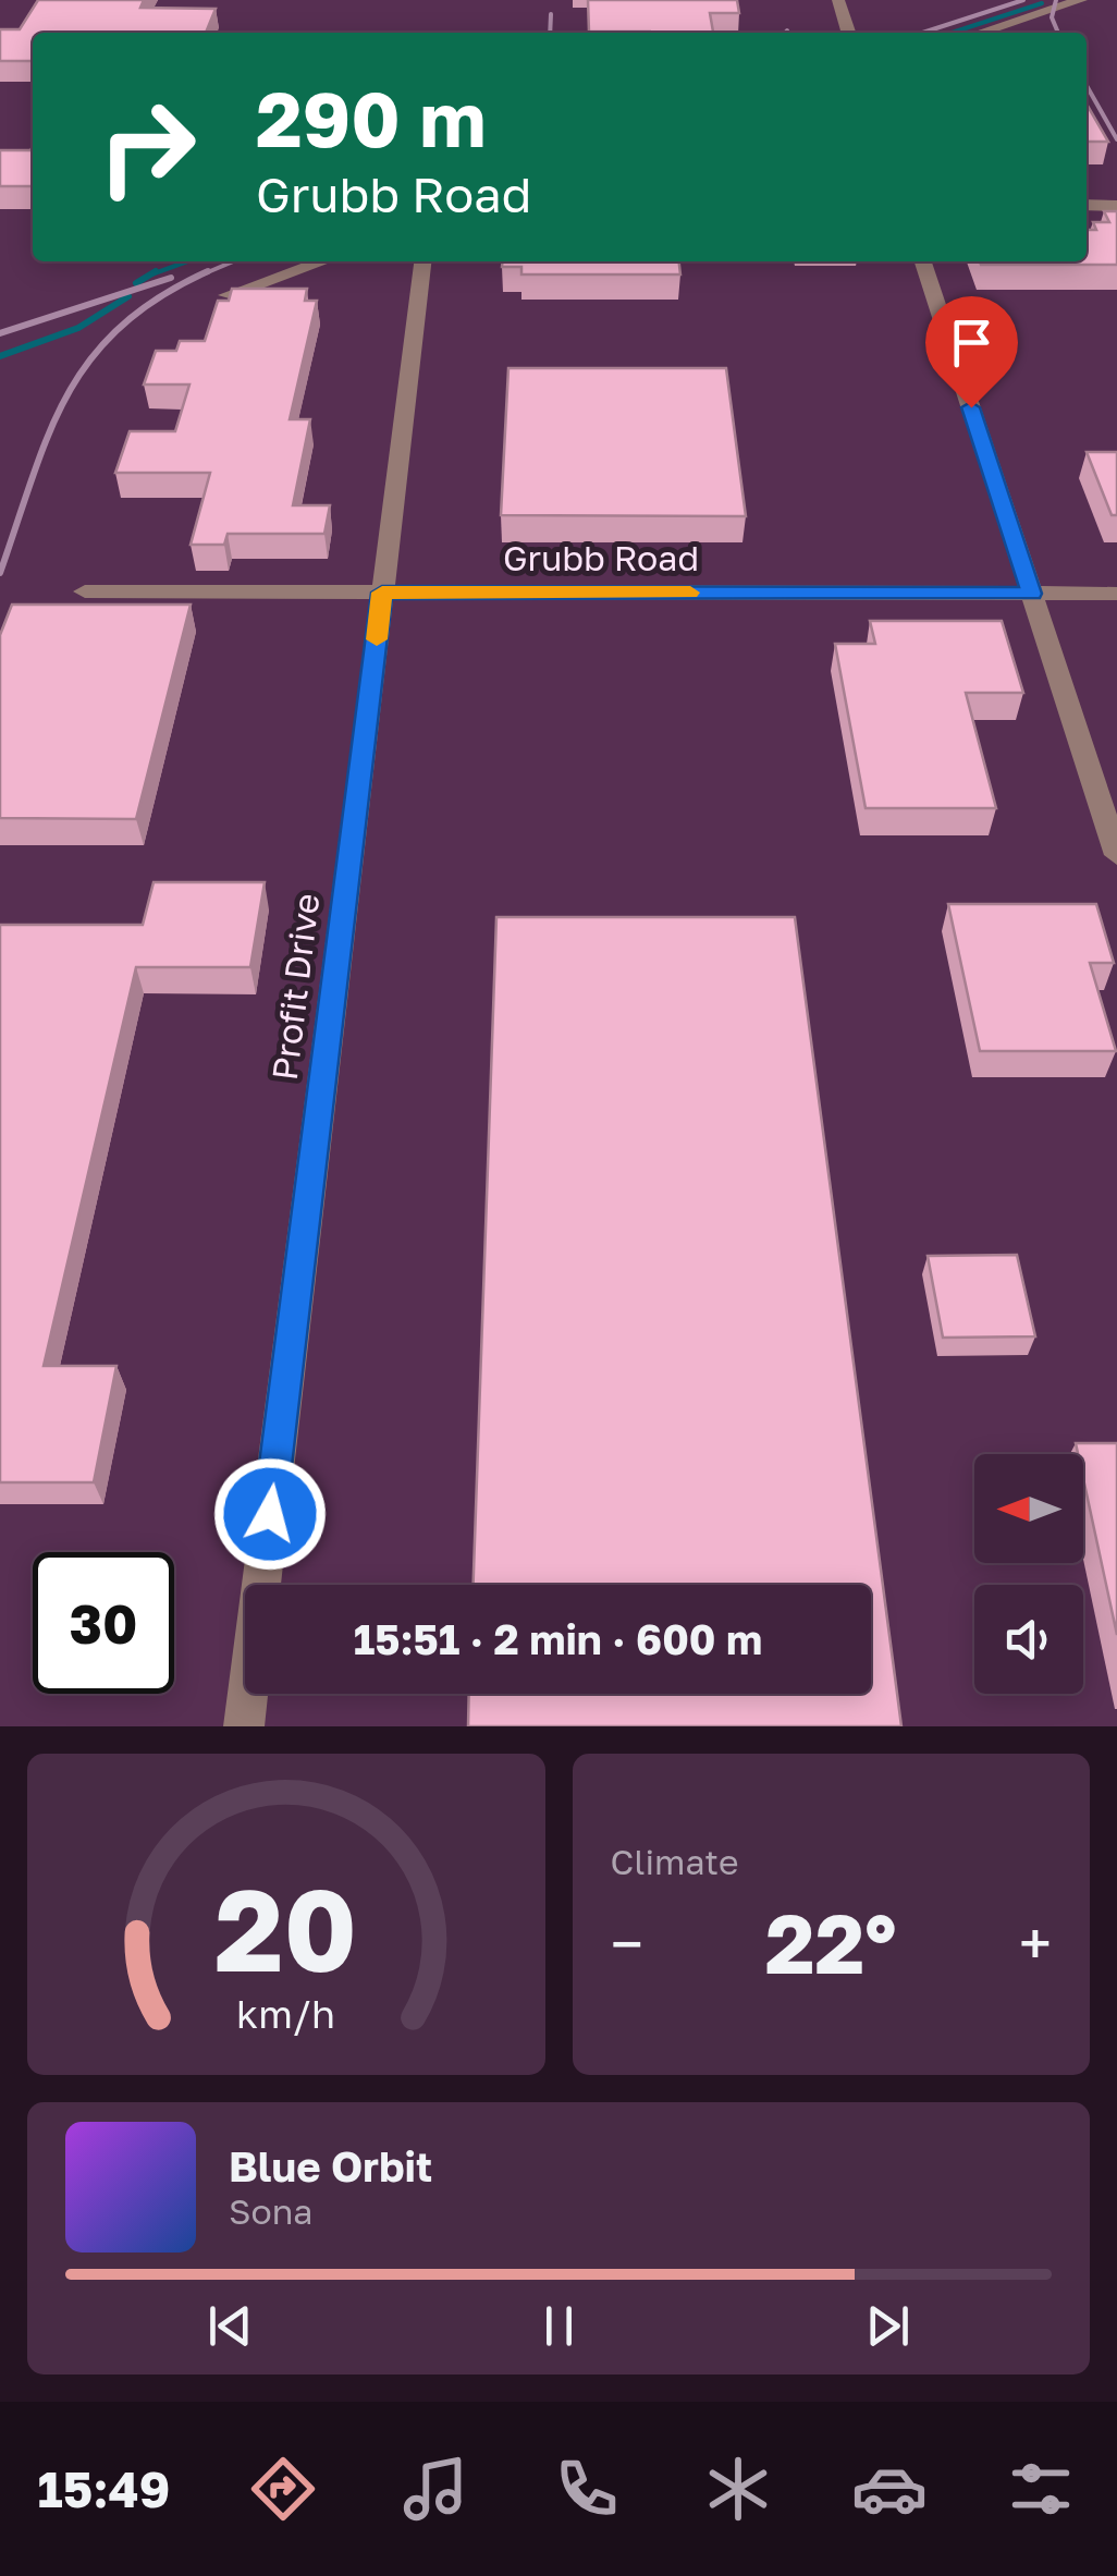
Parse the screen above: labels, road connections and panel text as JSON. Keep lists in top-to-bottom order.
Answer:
{
  "streets": {
    "street": ["Grubb Road", "Profit Drive"]
  },
  "crossings": [
    ["Grubb Road", "Profit Drive"]
  ],
  "north": "left",
  "page": {
    "turn": ["290 m", "Grubb Road"],
    "limit": "30",
    "trip": "15:51 · 2 min · 600 m",
    "tile": "Climate",
    "heat": ["−", "22°", "+"],
    "song": ["Blue Orbit", "Sona"],
    "tabs": "15:49",
    "gauge": ["20", "km/h"]
  }
}
